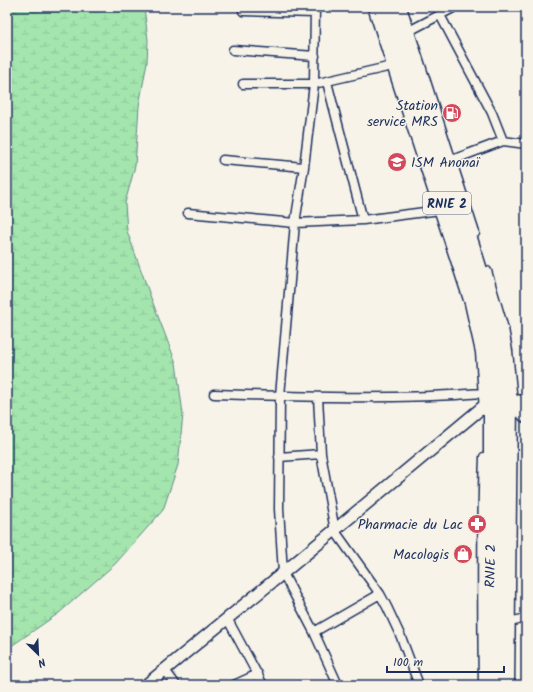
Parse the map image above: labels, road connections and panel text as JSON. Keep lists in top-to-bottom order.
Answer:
{
  "streets": {
    "highway": ["RNIE 2"]
  },
  "places": {
    "fuel station": ["Station service MRS"],
    "school or university": ["ISM Anonaï"],
    "pharmacy": ["Pharmacie du Lac"],
    "shop": ["Macologis"]
  },
  "scale_bar": "100 m",
  "north": "bottom right"
}
